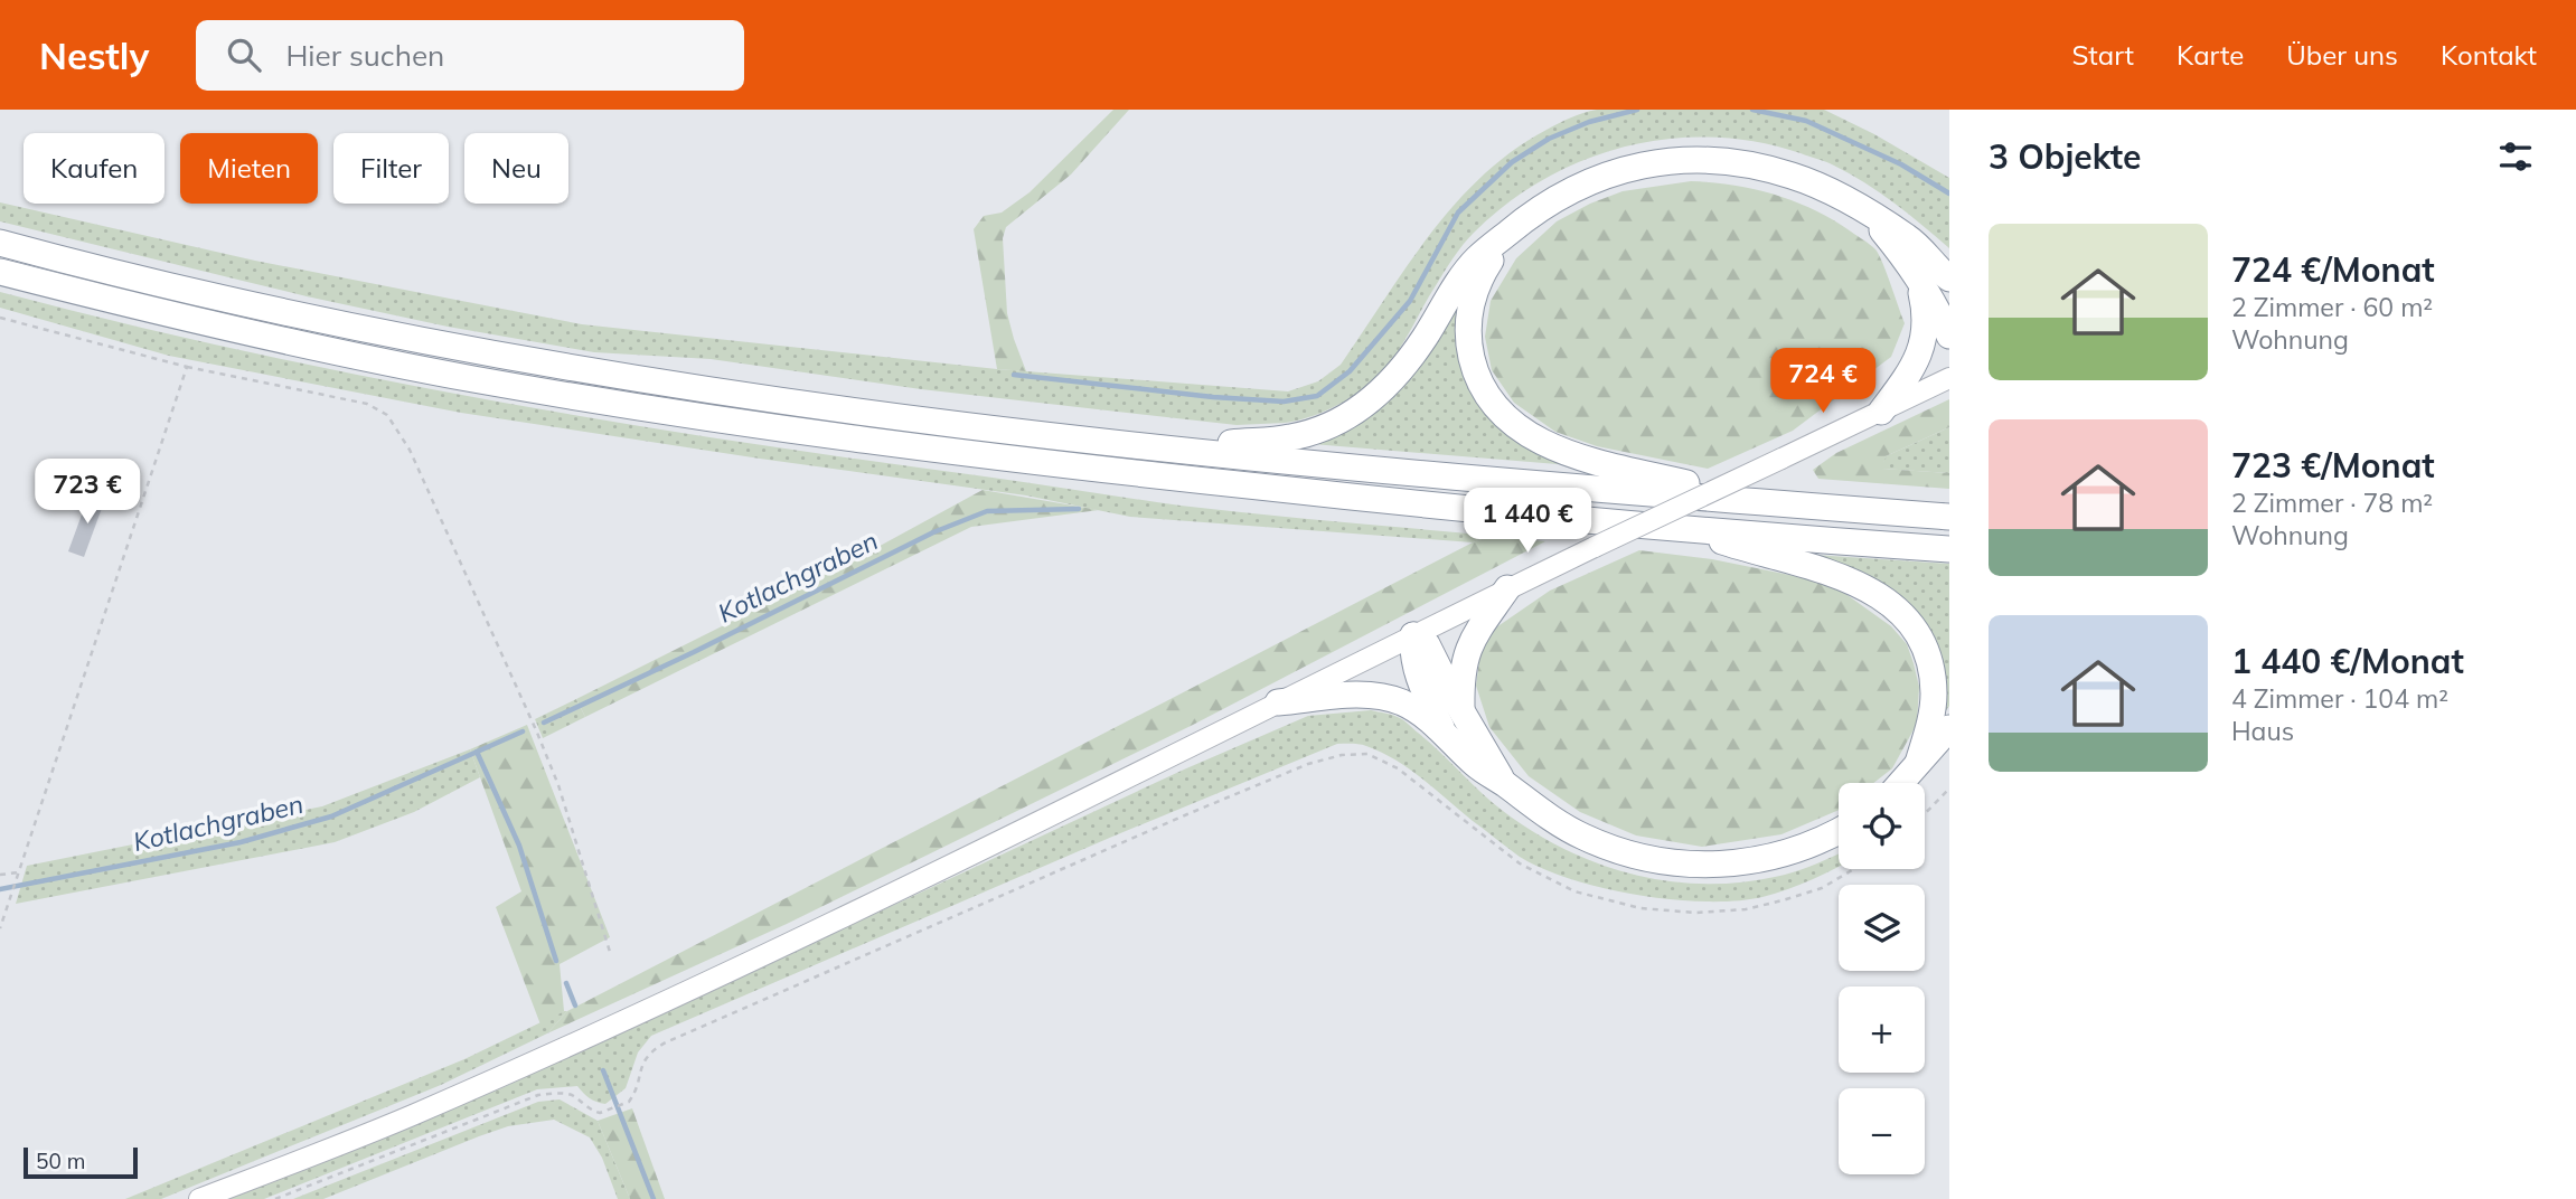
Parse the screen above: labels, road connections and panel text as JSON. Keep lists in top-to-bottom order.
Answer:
{
  "water": ["Kotlachgraben"],
  "scale_bar": "50 m",
  "page": {
    "header": "Nestly",
    "search": "Hier suchen",
    "nav": [
      "Start",
      "Karte",
      "Über uns",
      "Kontakt"
    ],
    "heading": "3 Objekte",
    "chip": [
      "Kaufen",
      "Mieten",
      "Filter",
      "Neu"
    ],
    "list": [
      {
        "name": "724 €/Monat",
        "note": "2 Zimmer · 60 m² · Wohnung"
      },
      {
        "name": "723 €/Monat",
        "note": "2 Zimmer · 78 m² · Wohnung"
      },
      {
        "name": "1 440 €/Monat",
        "note": "4 Zimmer · 104 m² · Haus"
      }
    ],
    "price": ["724 €", "723 €", "1 440 €"],
    "map_buttons": ["+", "−"],
    "scale": "50 m"
  }
}
